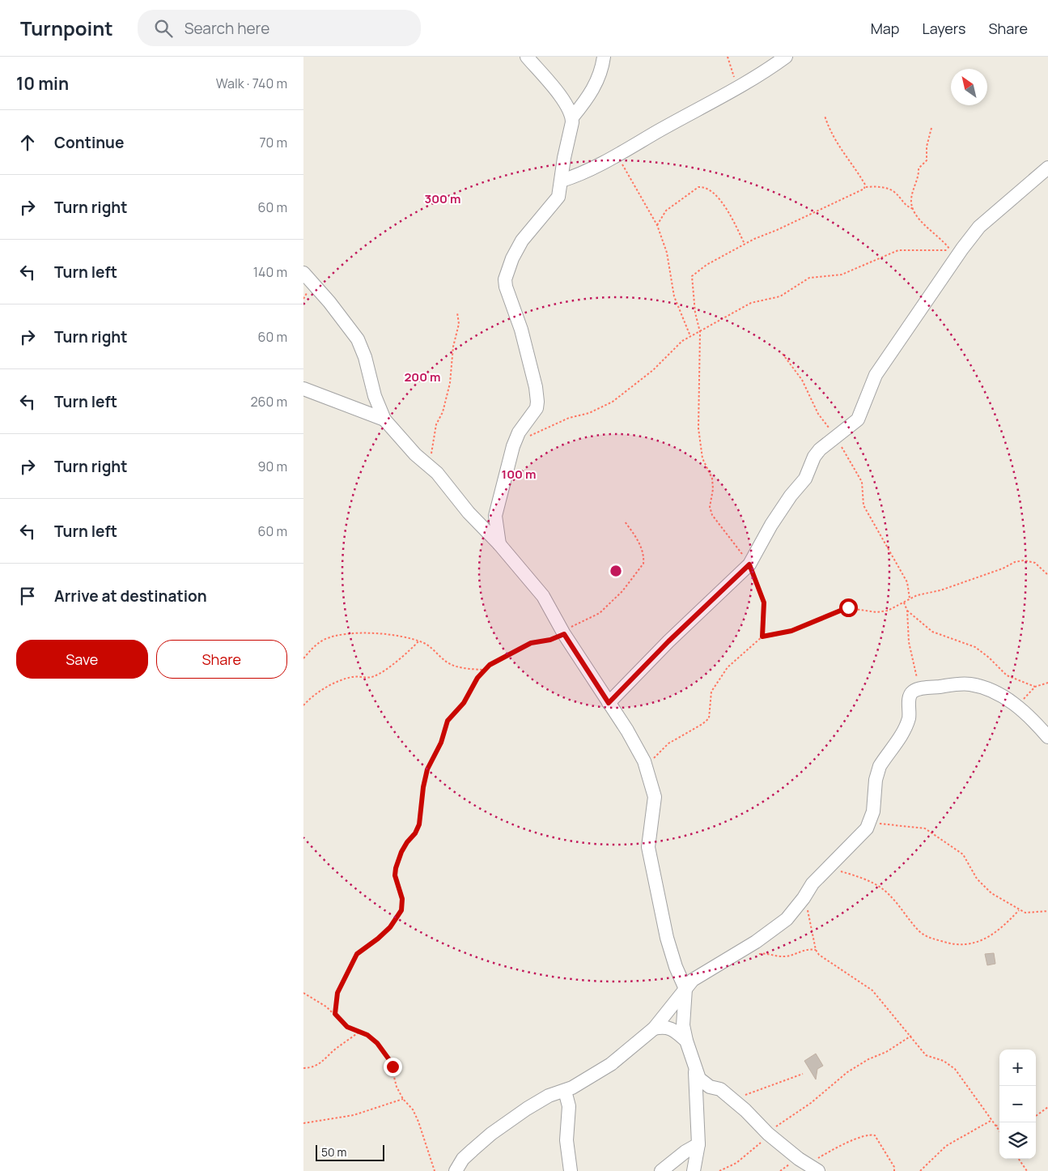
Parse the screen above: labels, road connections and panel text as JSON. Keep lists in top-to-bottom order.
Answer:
{
  "scale_bar": "50 m",
  "north": "top left",
  "page": {
    "header": "Turnpoint",
    "search": "Search here",
    "nav": ["Map", "Layers", "Share"],
    "heading": ["10 min", "Walk · 740 m"],
    "list": [
      ["Continue", "70 m"],
      ["Turn right", "60 m"],
      ["Turn left", "140 m"],
      ["Turn right", "60 m"],
      ["Turn left", "260 m"],
      ["Turn right", "90 m"],
      ["Turn left", "60 m"],
      "Arrive at destination"
    ],
    "buttons": ["Save", "Share"],
    "map_buttons": ["+", "−"],
    "scale": "50 m"
  },
  "rings": ["300 m", "200 m", "100 m"]
}
